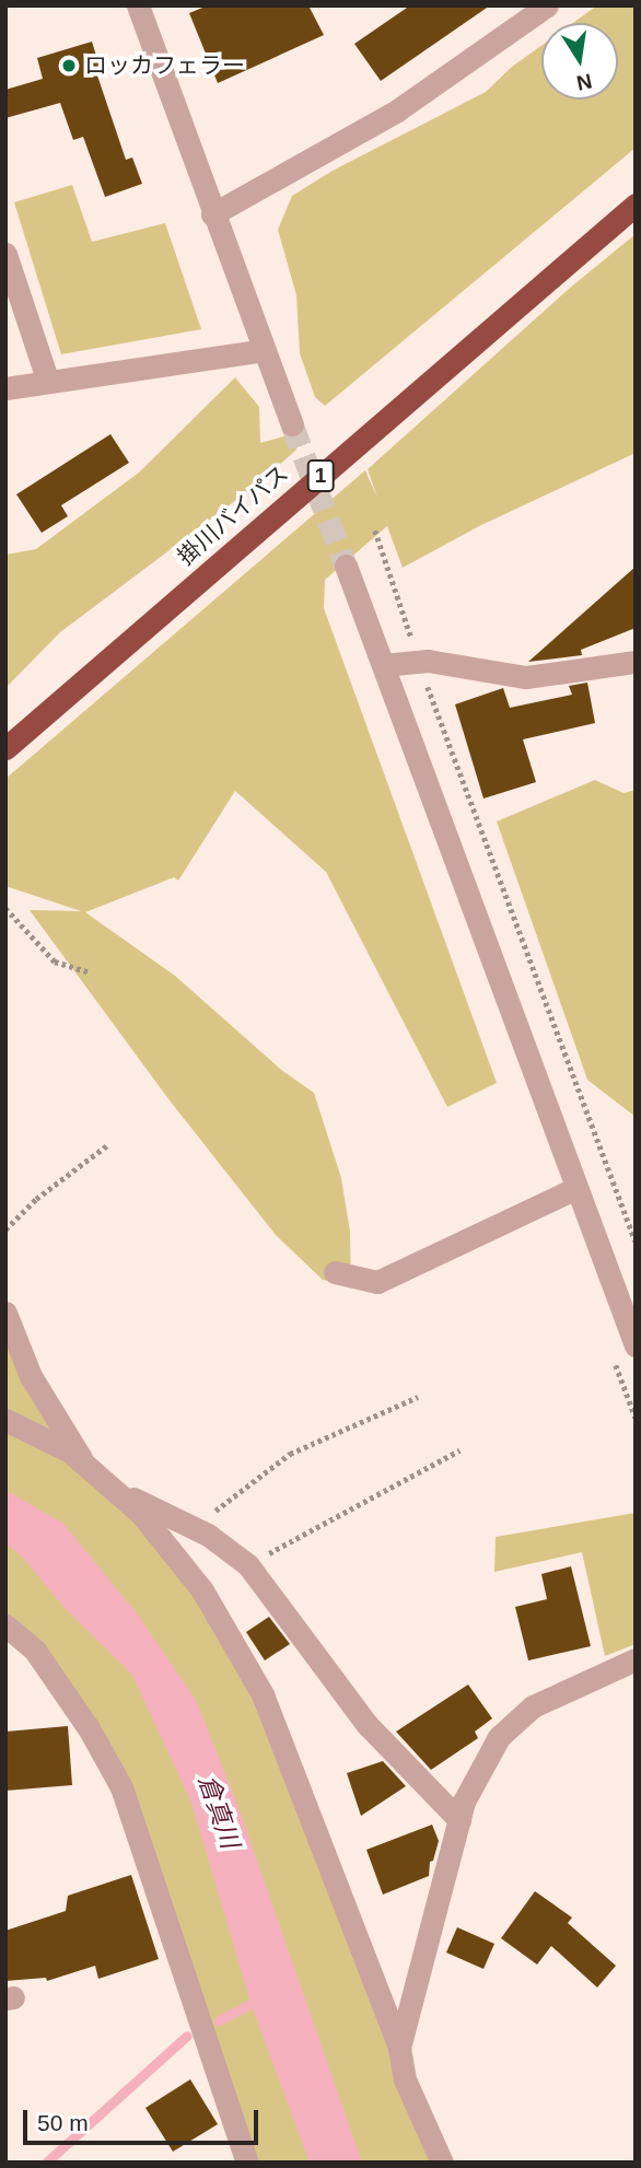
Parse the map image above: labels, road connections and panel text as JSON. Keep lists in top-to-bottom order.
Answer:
{
  "streets": {
    "highway": ["1", "掛川バイパス"]
  },
  "water": ["倉真川"],
  "places": ["ロッカフェラー"],
  "scale_bar": "50 m",
  "north": "bottom"
}
